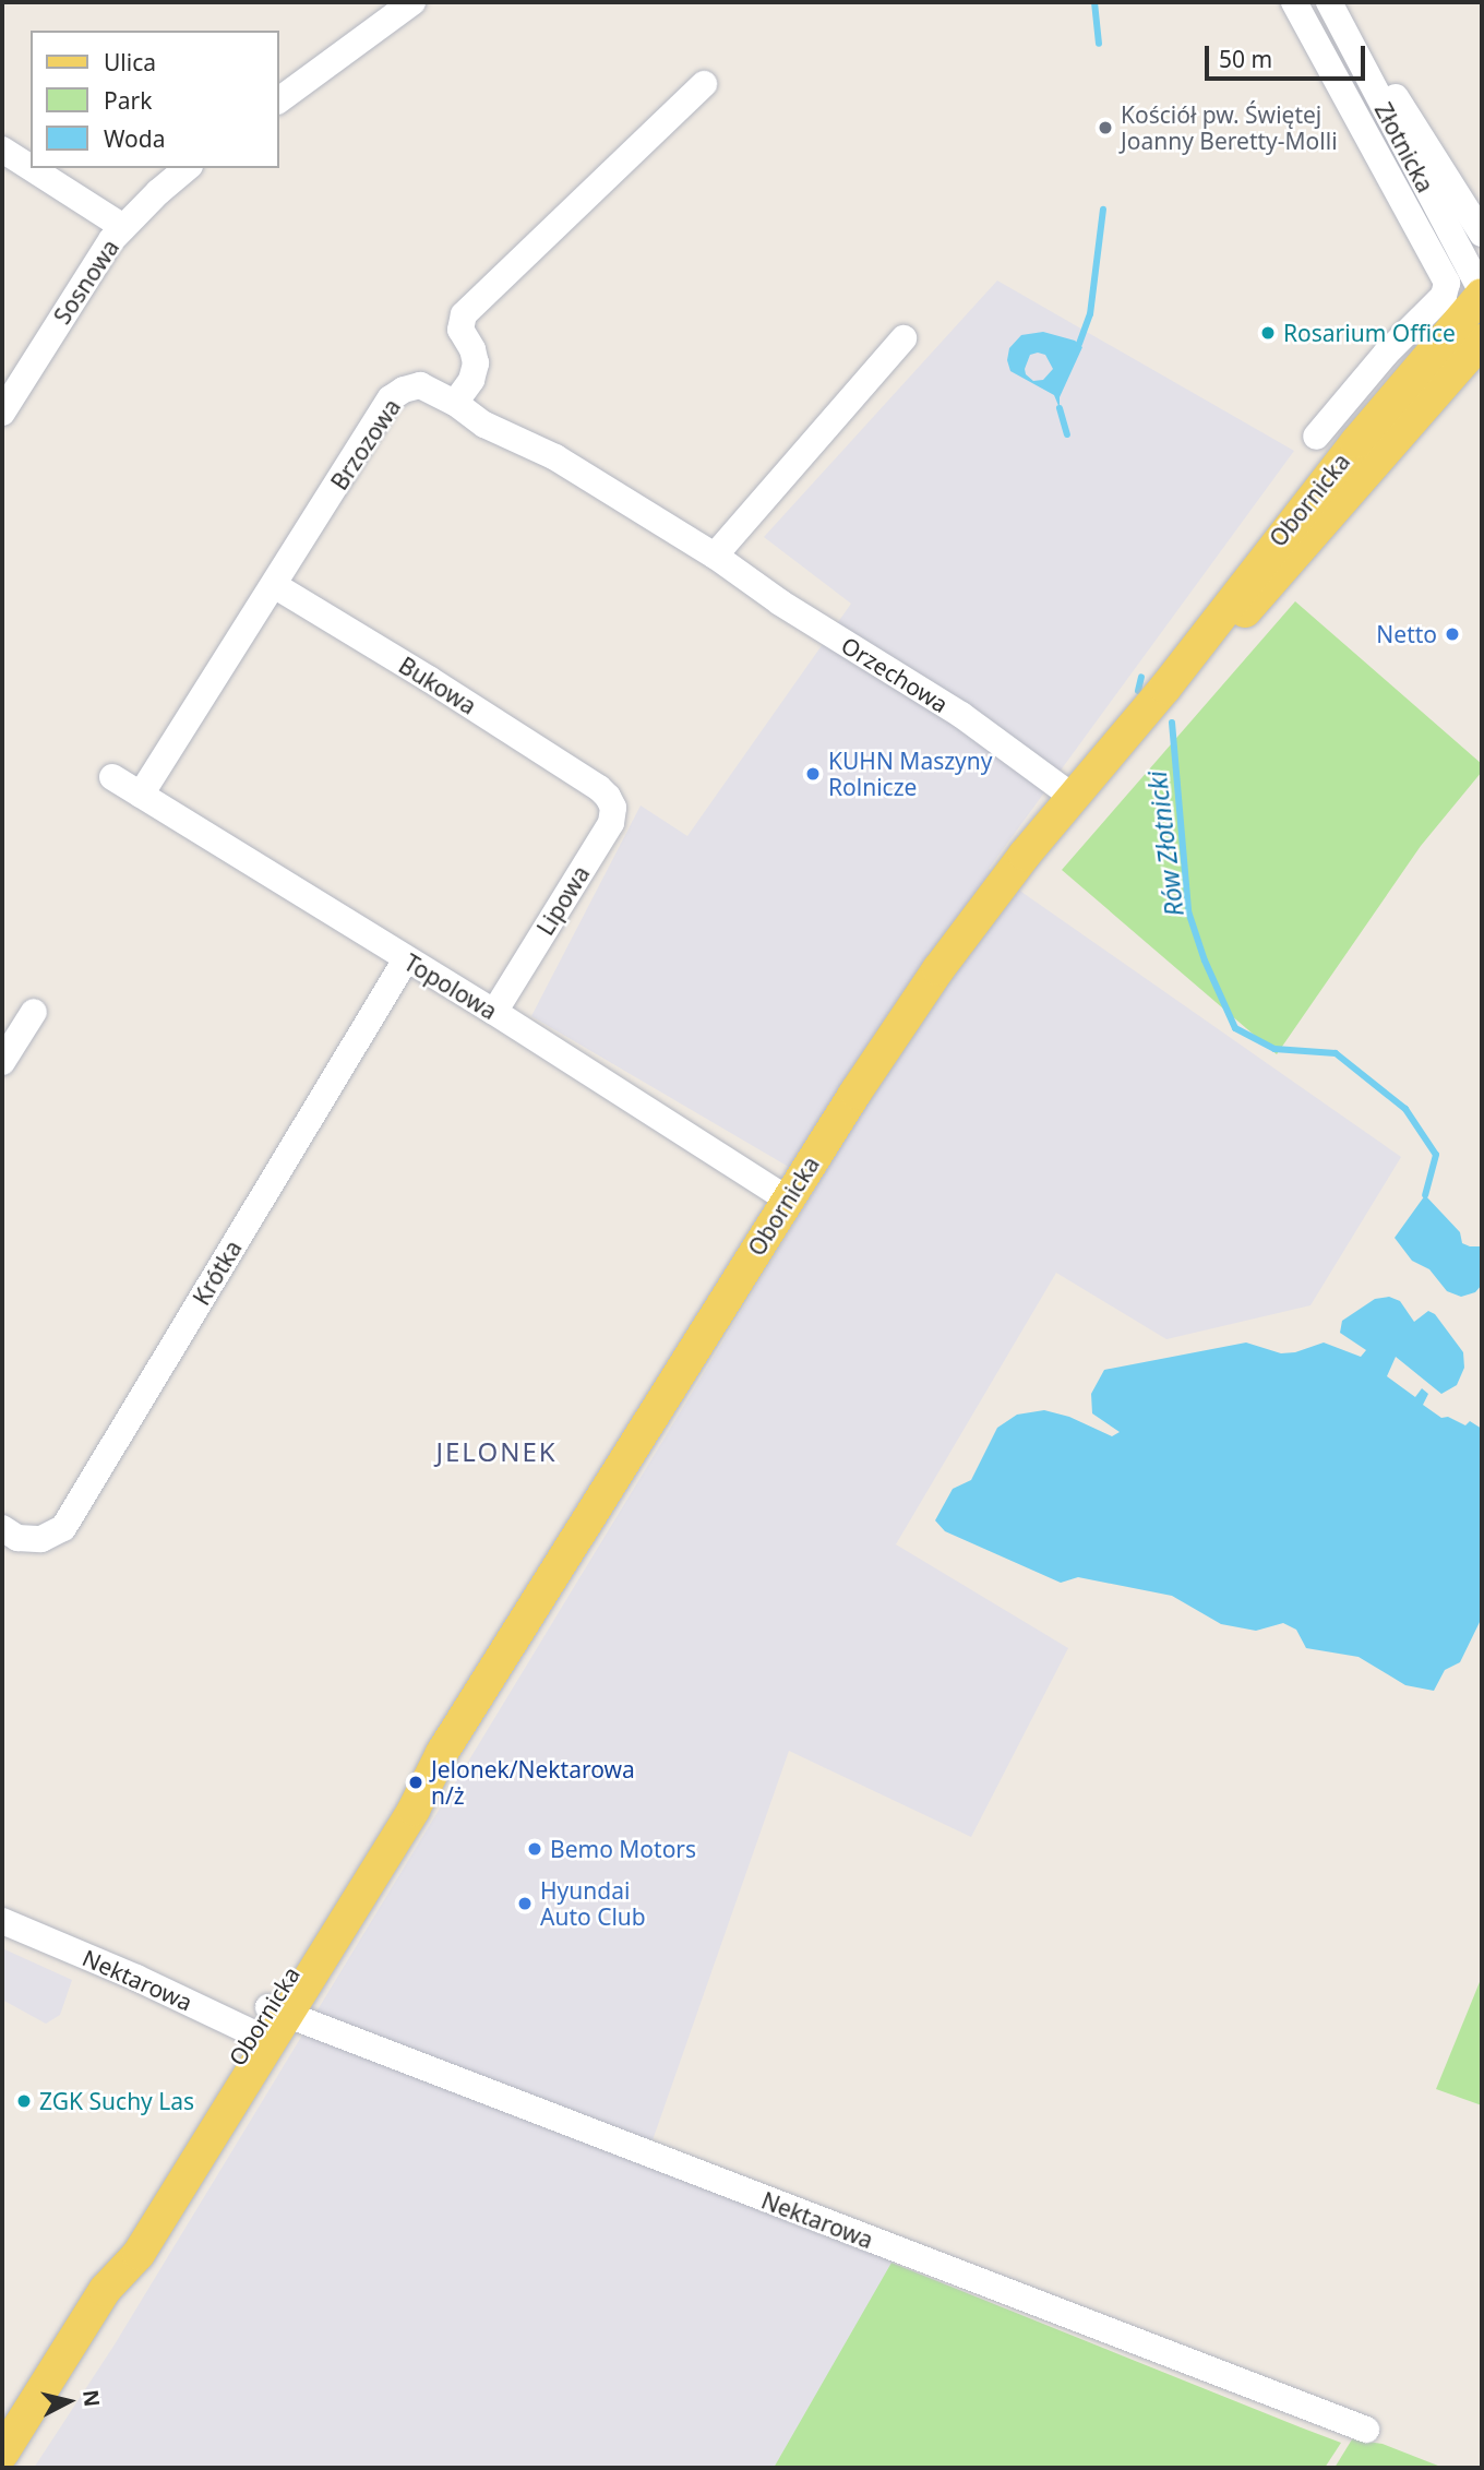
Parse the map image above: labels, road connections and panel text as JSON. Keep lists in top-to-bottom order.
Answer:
{
  "streets": {
    "main road": ["Obornicka"],
    "street": [
      "Złotnicka",
      "Sosnowa",
      "Brzozowa",
      "Orzechowa",
      "Bukowa",
      "Lipowa",
      "Topolowa",
      "Krótka",
      "Nektarowa"
    ]
  },
  "crossings": [
    ["Złotnicka", "Obornicka"],
    ["Brzozowa", "Orzechowa"],
    ["Brzozowa", "Bukowa"],
    ["Brzozowa", "Topolowa"],
    ["Obornicka", "Orzechowa"],
    ["Obornicka", "Topolowa"],
    ["Obornicka", "Nektarowa"],
    ["Bukowa", "Lipowa"],
    ["Lipowa", "Topolowa"],
    ["Topolowa", "Krótka"]
  ],
  "districts": ["JELONEK"],
  "water": ["Rów Złotnicki"],
  "places": [
    "Kościół pw. Świętej Joanny Beretty-Molli",
    "Rosarium Office",
    "Netto",
    "KUHN Maszyny Rolnicze",
    "Jelonek/Nektarowa n/ż",
    "Bemo Motors",
    "Hyundai Auto Club",
    "ZGK Suchy Las"
  ],
  "legend": ["Ulica", "Park", "Woda"],
  "scale_bar": "50 m",
  "north": "right"
}
